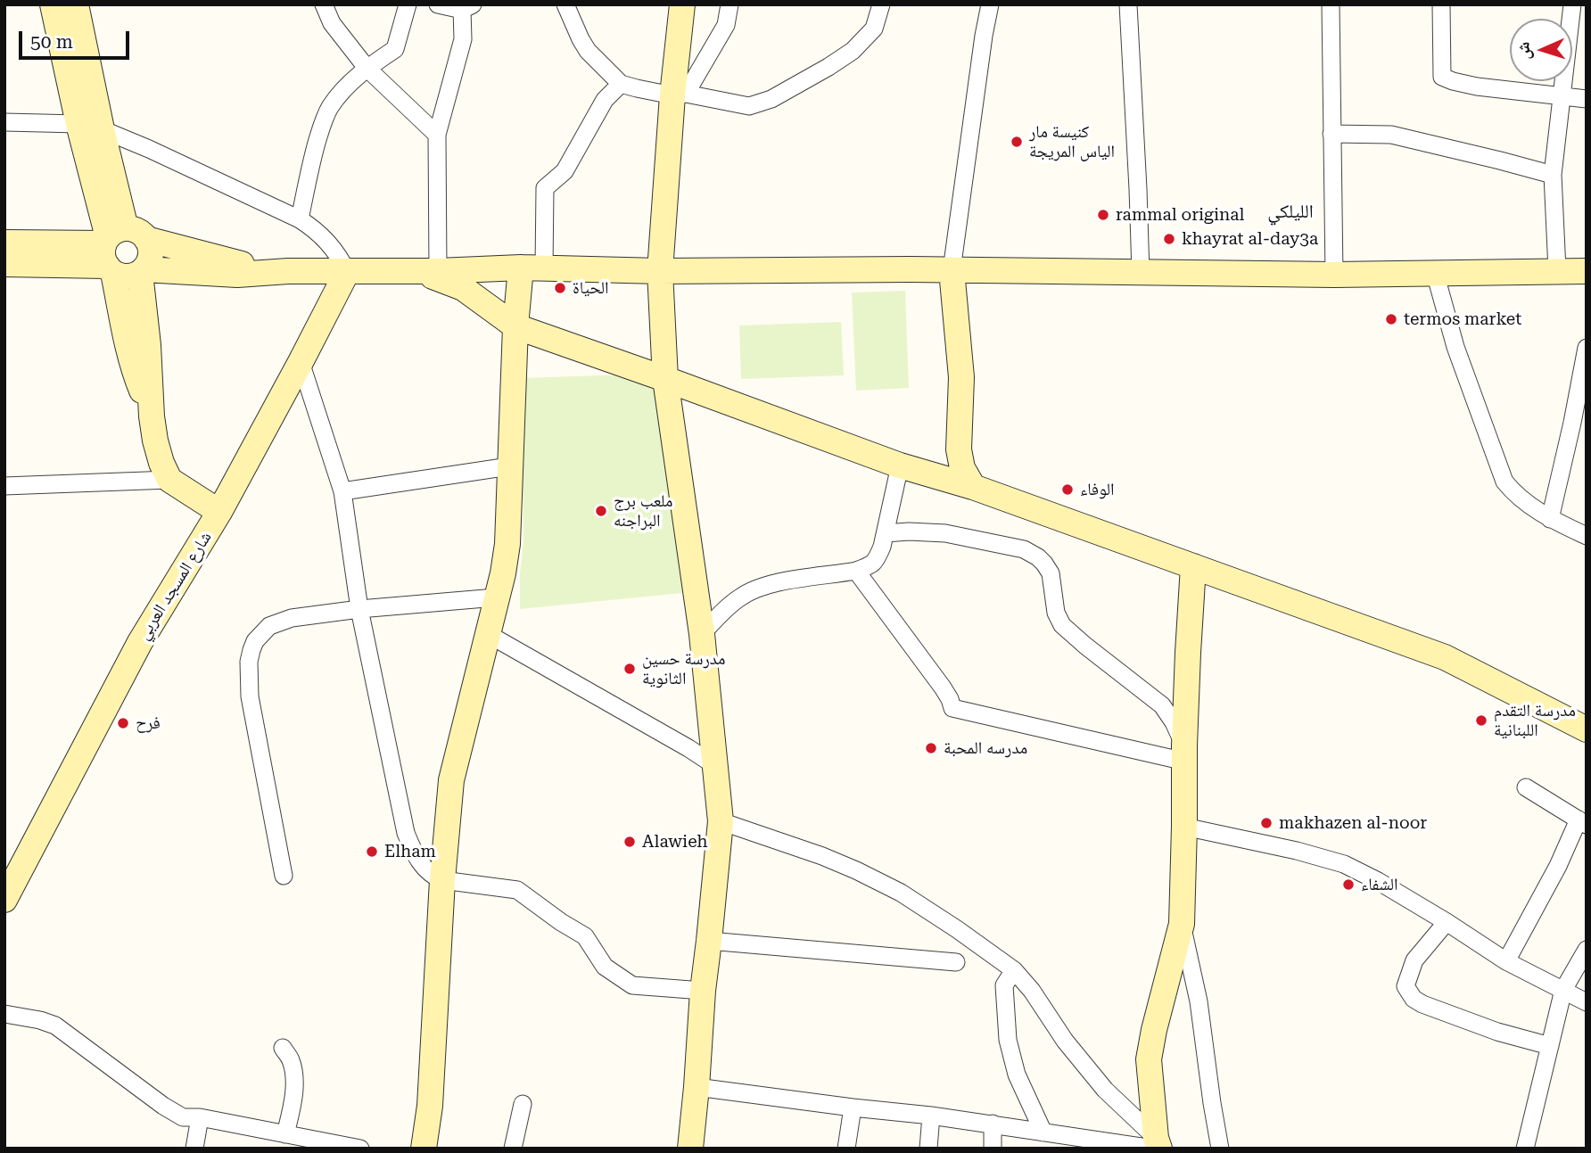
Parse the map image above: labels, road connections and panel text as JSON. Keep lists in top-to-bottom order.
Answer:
{
  "streets": {
    "street": ["شارع المسجد العربي"]
  },
  "districts": ["الليلكي"],
  "places": [
    "كنيسة مار الياس المريجة",
    "rammal original",
    "khayrat al-day3a",
    "الحياة",
    "termos market",
    "الوفاء",
    "ملعب برج البراجنه",
    "مدرسة حسين الثانوية",
    "مدرسة التقدم اللبنانية",
    "فرح",
    "مدرسه المحبة",
    "makhazen al-noor",
    "Alawieh",
    "Elham",
    "الشفاء"
  ],
  "scale_bar": "50 m",
  "north": "left"
}
